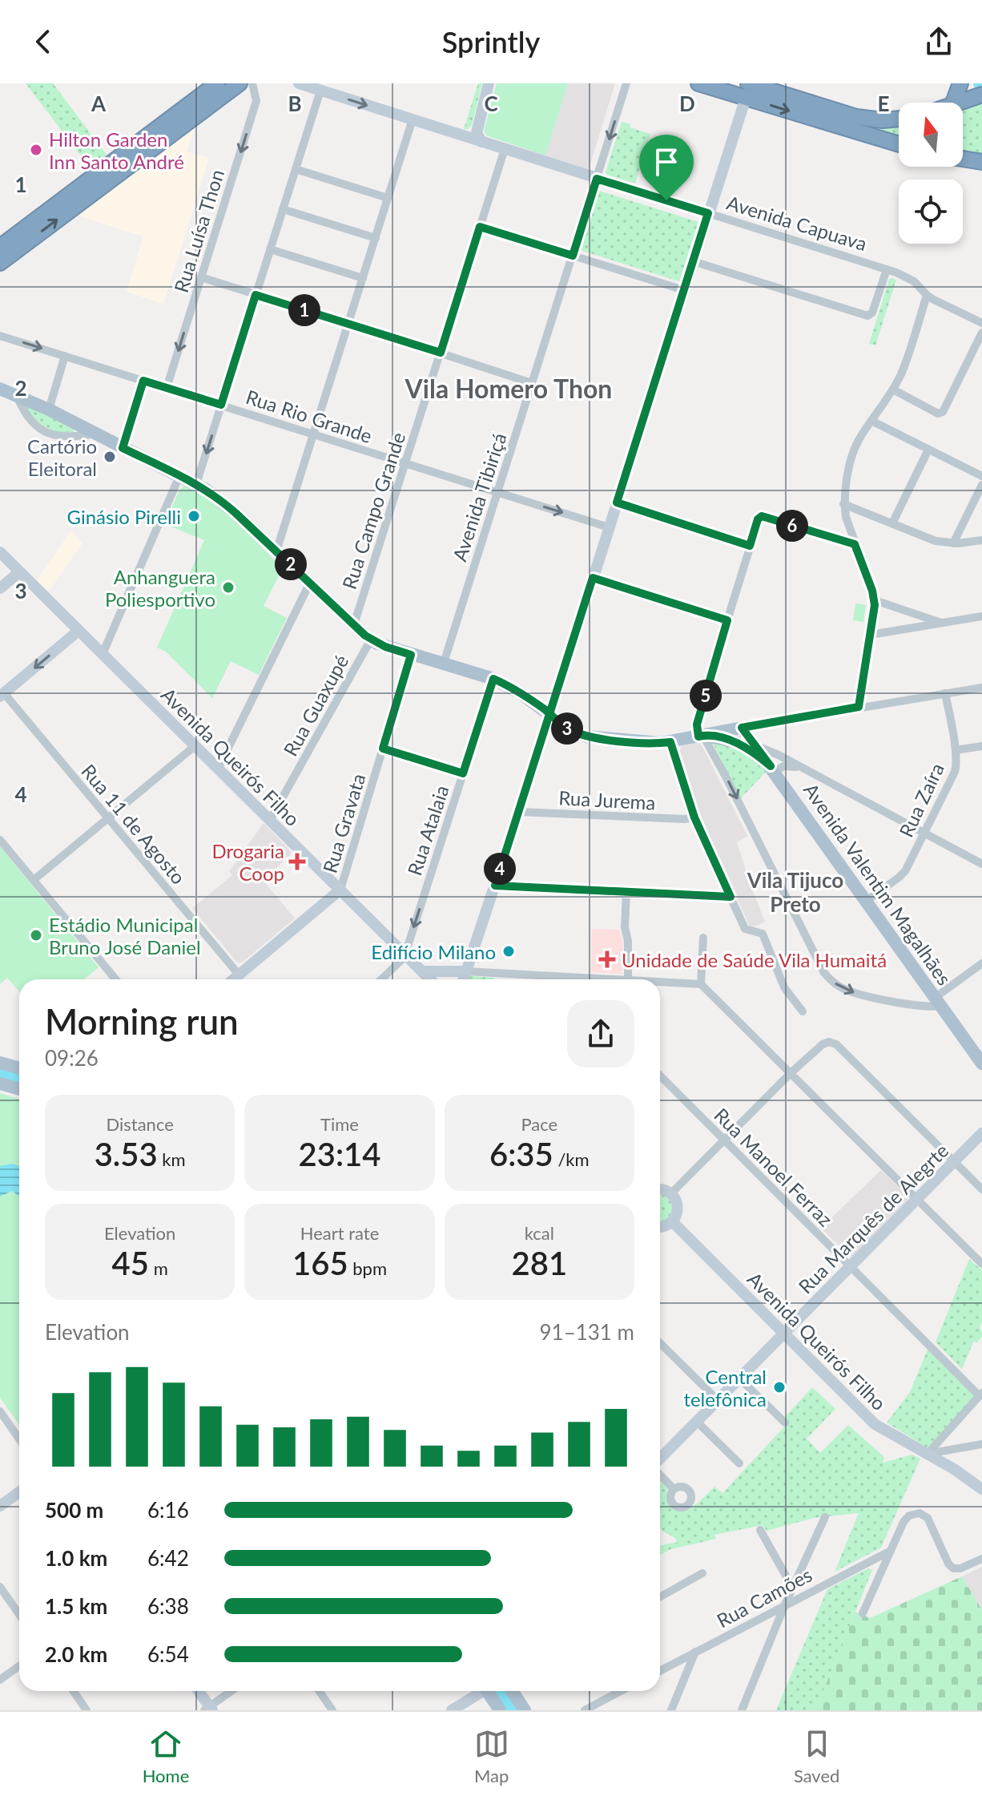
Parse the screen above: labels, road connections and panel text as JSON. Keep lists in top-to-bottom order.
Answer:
{
  "streets": {
    "main road": [
      "Avenida Capuava",
      "Avenida Queirós Filho",
      "Avenida Valentim Magalhães",
      "Rua Marquês de Alegrte"
    ],
    "street": [
      "Rua Luísa Thon",
      "Rua Rio Grande",
      "Avenida Tibiriçá",
      "Rua Campo Grande",
      "Rua Guaxupé",
      "Rua Jurema",
      "Rua Zaíra",
      "Rua Gravata",
      "Rua 11 de Agosto",
      "Rua Atalaia",
      "Rua Manoel Ferraz",
      "Rua Camões"
    ]
  },
  "crossings": [
    ["Avenida Capuava", "Avenida Tibiriçá"],
    ["Avenida Capuava", "Rua Campo Grande"],
    ["Rua Luísa Thon", "Rua Rio Grande"],
    ["Rua Rio Grande", "Avenida Tibiriçá"],
    ["Rua Rio Grande", "Rua Campo Grande"],
    ["Rua Guaxupé", "Avenida Queirós Filho"],
    ["Avenida Queirós Filho", "Rua Gravata"],
    ["Avenida Queirós Filho", "Rua Atalaia"],
    ["Avenida Queirós Filho", "Rua Marquês de Alegrte"],
    ["Rua Zaíra", "Avenida Valentim Magalhães"],
    ["Rua Manoel Ferraz", "Rua Marquês de Alegrte"]
  ],
  "one_way": ["Rua Atalaia"],
  "districts": ["Vila Homero Thon", "Vila Tijuco Preto"],
  "places": {
    "other": [
      "Hilton Garden Inn Santo André",
      "Cartório Eleitoral",
      "Ginásio Pirelli",
      "Anhanguera Poliesportivo",
      "Estádio Municipal Bruno José Daniel",
      "Edifício Milano",
      "Central telefônica"
    ],
    "health": ["Drogaria Coop", "Unidade de Saúde Vila Humaitá"]
  },
  "north": "top",
  "page": {
    "header": "Sprintly",
    "pins": [
      "1",
      "6",
      "2",
      "5",
      "3",
      "4"
    ],
    "heading": ["Morning run", "09:26"],
    "stats": [
      ["Distance", "3.53 km"],
      ["Time", "23:14"],
      ["Pace", "6:35 /km"],
      ["Elevation", "45 m"],
      ["Heart rate", "165 bpm"],
      ["kcal", "281"]
    ],
    "chart": ["Elevation", "91–131 m"],
    "list": [
      {
        "name": "500 m",
        "note": "6:16"
      },
      {
        "name": "1.0 km",
        "note": "6:42"
      },
      {
        "name": "1.5 km",
        "note": "6:38"
      },
      {
        "name": "2.0 km",
        "note": "6:54"
      }
    ],
    "tabs": ["Home", "Map", "Saved"]
  },
  "grid": {
    "columns": [
      "A",
      "B",
      "C",
      "D",
      "E"
    ],
    "rows": [
      "1",
      "2",
      "3",
      "4"
    ]
  }
}
